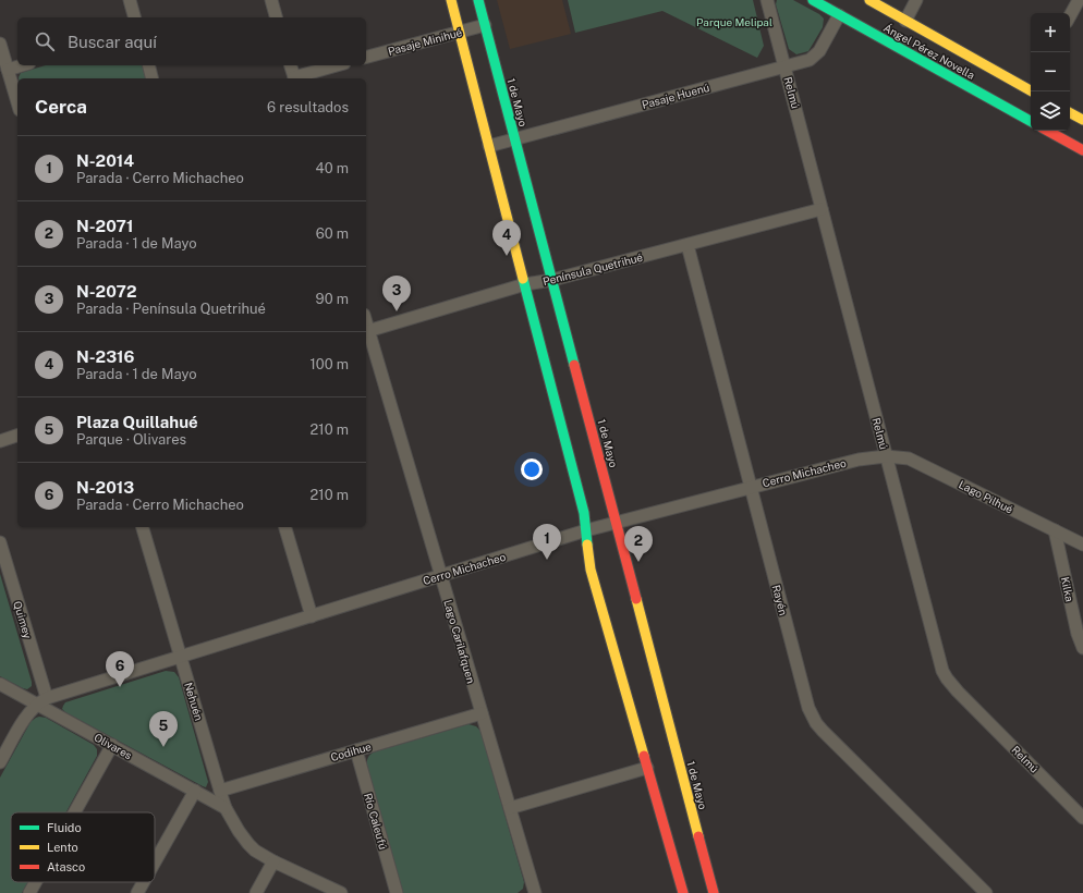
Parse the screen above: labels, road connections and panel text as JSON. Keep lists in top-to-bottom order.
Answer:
{
  "streets": {
    "main road": ["Ángel Pérez Novella", "1 de Mayo"],
    "street": [
      "Pasaje Minihué",
      "Relmú",
      "Pasaje Huenú",
      "Península Quetrihué",
      "Cerro Michacheo",
      "Lago Pilhué",
      "Kilka",
      "Rayén",
      "Quimey",
      "Lago Carilafquen",
      "Nehuén",
      "Olivares",
      "Codihue",
      "Río Caleufú"
    ]
  },
  "crossings": [
    ["Pasaje Minihué", "1 de Mayo"],
    ["Ángel Pérez Novella", "Pasaje Huenú"],
    ["Relmú", "Pasaje Huenú"],
    ["Relmú", "Península Quetrihué"],
    ["Relmú", "Cerro Michacheo"],
    ["Relmú", "Lago Pilhué"],
    ["Pasaje Huenú", "1 de Mayo"],
    ["1 de Mayo", "Península Quetrihué"],
    ["1 de Mayo", "Cerro Michacheo"],
    ["Península Quetrihué", "Rayén"],
    ["Península Quetrihué", "Lago Carilafquen"],
    ["Cerro Michacheo", "Lago Pilhué"],
    ["Cerro Michacheo", "Rayén"],
    ["Cerro Michacheo", "Quimey"],
    ["Cerro Michacheo", "Lago Carilafquen"],
    ["Cerro Michacheo", "Nehuén"],
    ["Cerro Michacheo", "Olivares"],
    ["Lago Pilhué", "Kilka"],
    ["Quimey", "Olivares"],
    ["Lago Carilafquen", "Codihue"],
    ["Nehuén", "Olivares"],
    ["Nehuén", "Codihue"],
    ["Codihue", "Río Caleufú"]
  ],
  "parks": ["Parque Melipal"],
  "legend": ["Fluido", "Lento", "Atasco"],
  "page": {
    "map_buttons": ["+", "−"],
    "search": "Buscar aquí",
    "heading": ["Cerca", "6 resultados"],
    "list": [
      {
        "mark": "1",
        "name": "N-2014",
        "note": "Parada · Cerro Michacheo",
        "value": "40 m"
      },
      {
        "mark": "2",
        "name": "N-2071",
        "note": "Parada · 1 de Mayo",
        "value": "60 m"
      },
      {
        "mark": "3",
        "name": "N-2072",
        "note": "Parada · Península Quetrihué",
        "value": "90 m"
      },
      {
        "mark": "4",
        "name": "N-2316",
        "note": "Parada · 1 de Mayo",
        "value": "100 m"
      },
      {
        "mark": "5",
        "name": "Plaza Quillahué",
        "note": "Parque · Olivares",
        "value": "210 m"
      },
      {
        "mark": "6",
        "name": "N-2013",
        "note": "Parada · Cerro Michacheo",
        "value": "210 m"
      }
    ],
    "pins": [
      "4",
      "3",
      "1",
      "2",
      "6",
      "5"
    ]
  }
}
